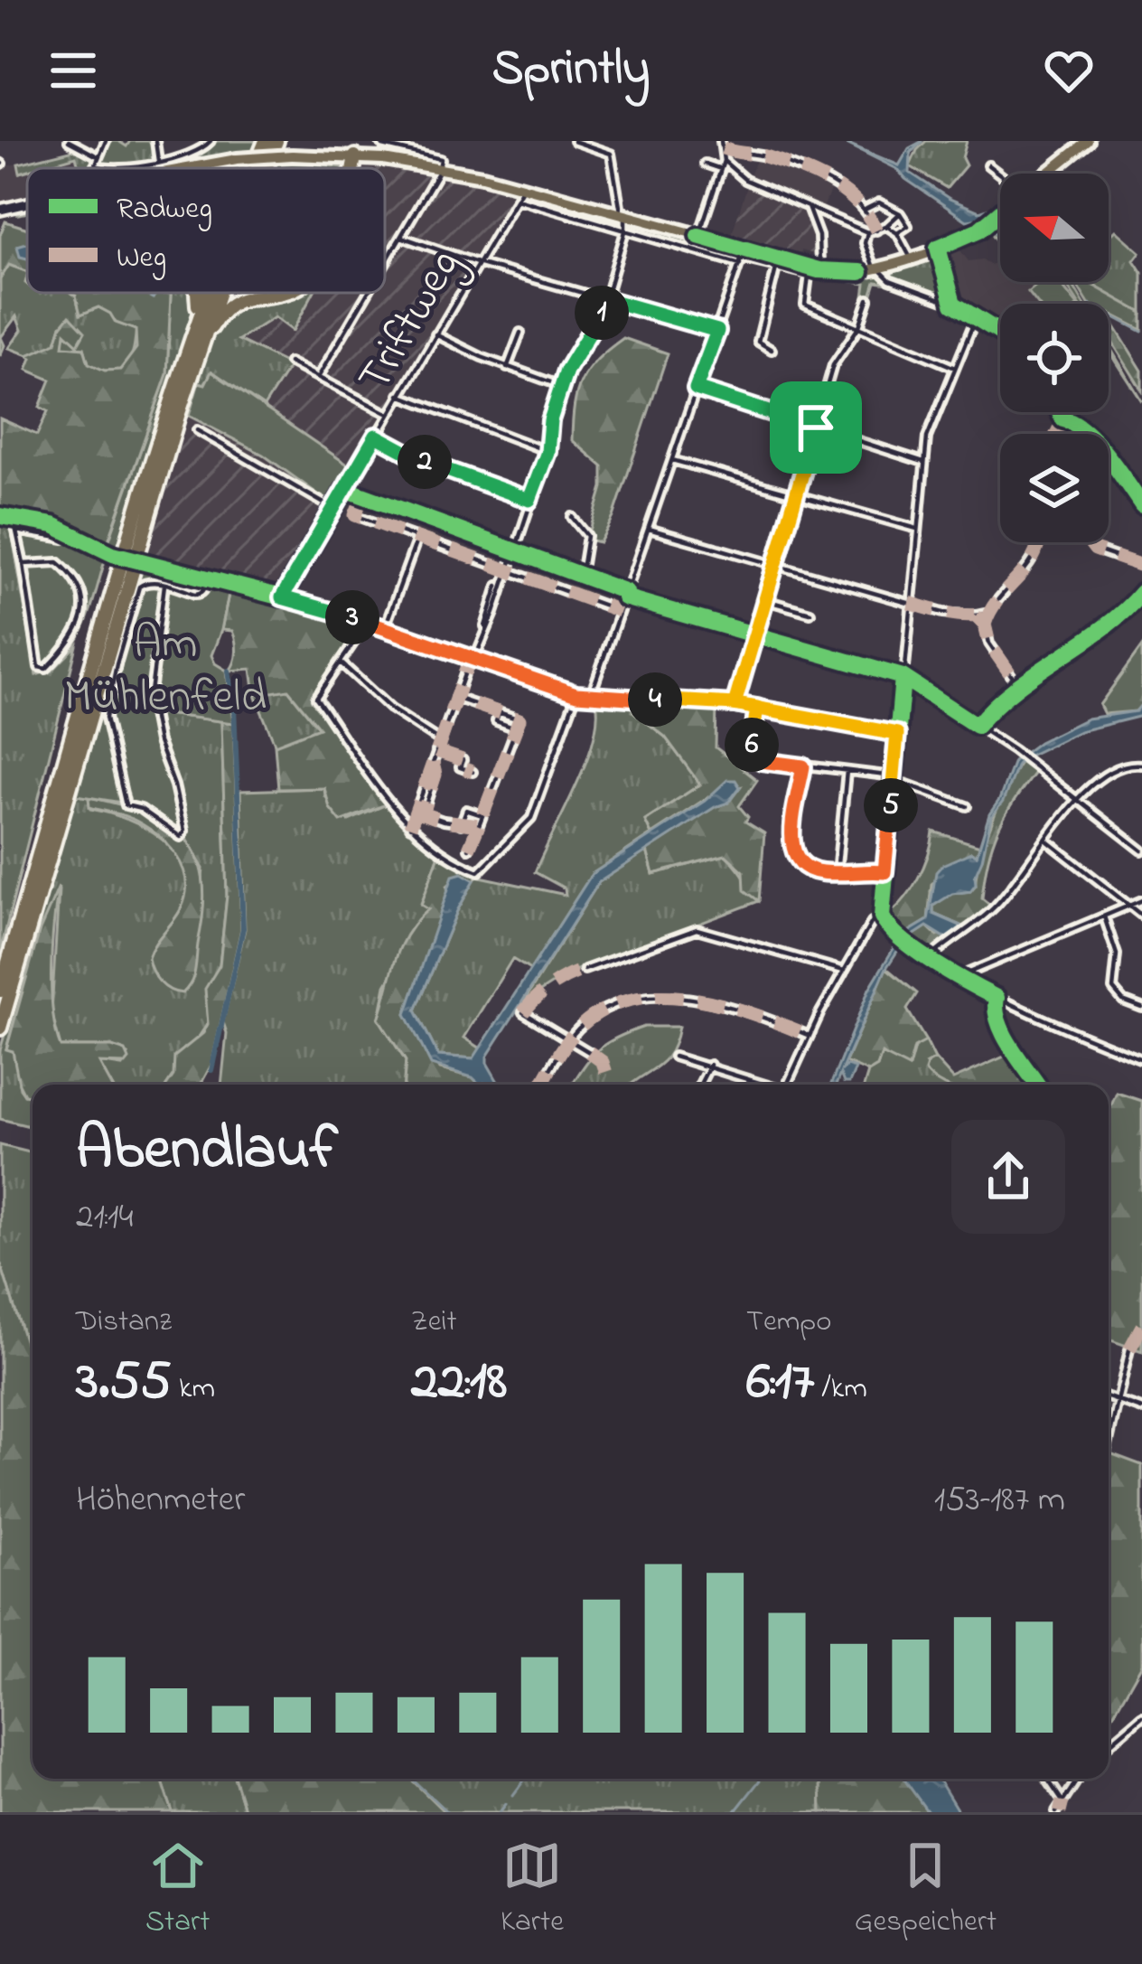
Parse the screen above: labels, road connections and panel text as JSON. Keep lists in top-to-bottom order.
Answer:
{
  "streets": {
    "street": ["Triftweg"]
  },
  "parks": ["Am Mühlenfeld"],
  "legend": ["Radweg", "Weg"],
  "north": "left",
  "page": {
    "header": "Sprintly",
    "pins": [
      "1",
      "2",
      "3",
      "4",
      "6",
      "5"
    ],
    "heading": ["Abendlauf", "21:14"],
    "stats": [
      ["Distanz", "3.55 km"],
      ["Zeit", "22:18"],
      ["Tempo", "6:17 /km"]
    ],
    "chart": ["Höhenmeter", "153–187 m"],
    "tabs": ["Start", "Karte", "Gespeichert"]
  }
}
